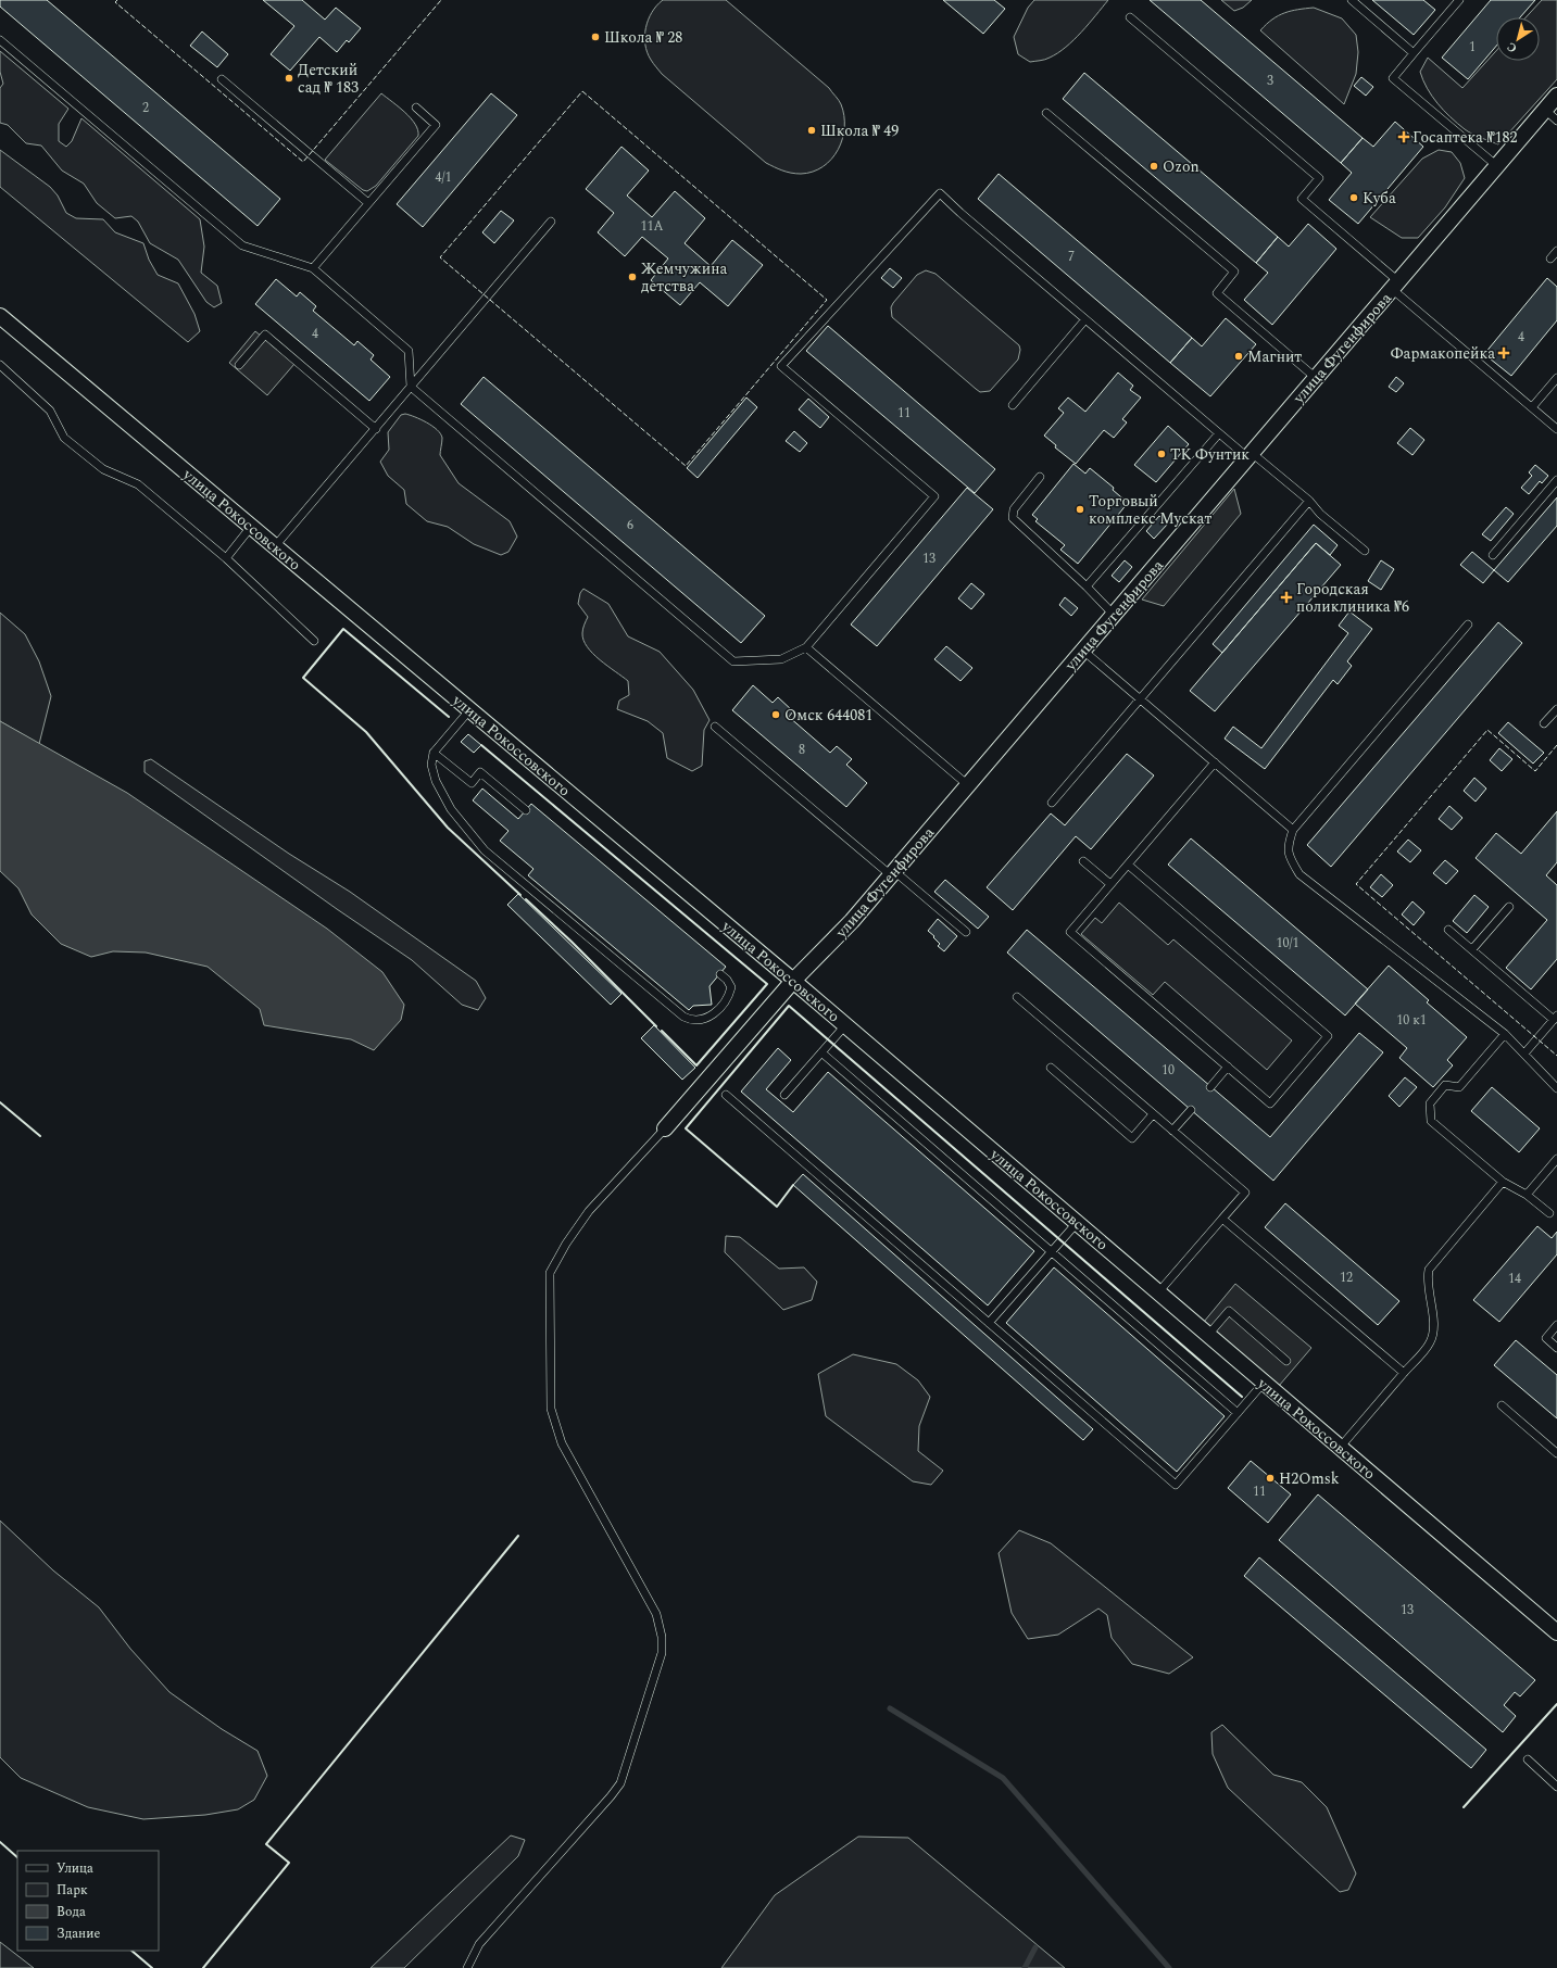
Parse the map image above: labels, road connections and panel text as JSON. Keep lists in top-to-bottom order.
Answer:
{
  "streets": {
    "street": ["улица Фугенфирова", "улица Рокоссовского"]
  },
  "crossings": [
    ["улица Фугенфирова", "улица Рокоссовского"]
  ],
  "places": {
    "other": [
      "Школа № 28",
      "Детский сад № 183",
      "Школа № 49",
      "Ozon",
      "Куба",
      "Жемчужина детства",
      "Магнит",
      "ТК Фунтик",
      "Торговый комплекс Мускат",
      "Омск 644081",
      "H2Omsk"
    ],
    "health": ["Госаптека №182", "Фармакопейка", "Городская поликлиника №6"]
  },
  "house_numbers": [
    "1",
    "3",
    "2",
    "4/1",
    "11А",
    "7",
    "4",
    "4",
    "11",
    "6",
    "13",
    "8",
    "10/1",
    "10 к1",
    "10",
    "12",
    "14",
    "11",
    "13"
  ],
  "legend": [
    "Улица",
    "Парк",
    "Вода",
    "Здание"
  ],
  "north": "bottom left"
}
